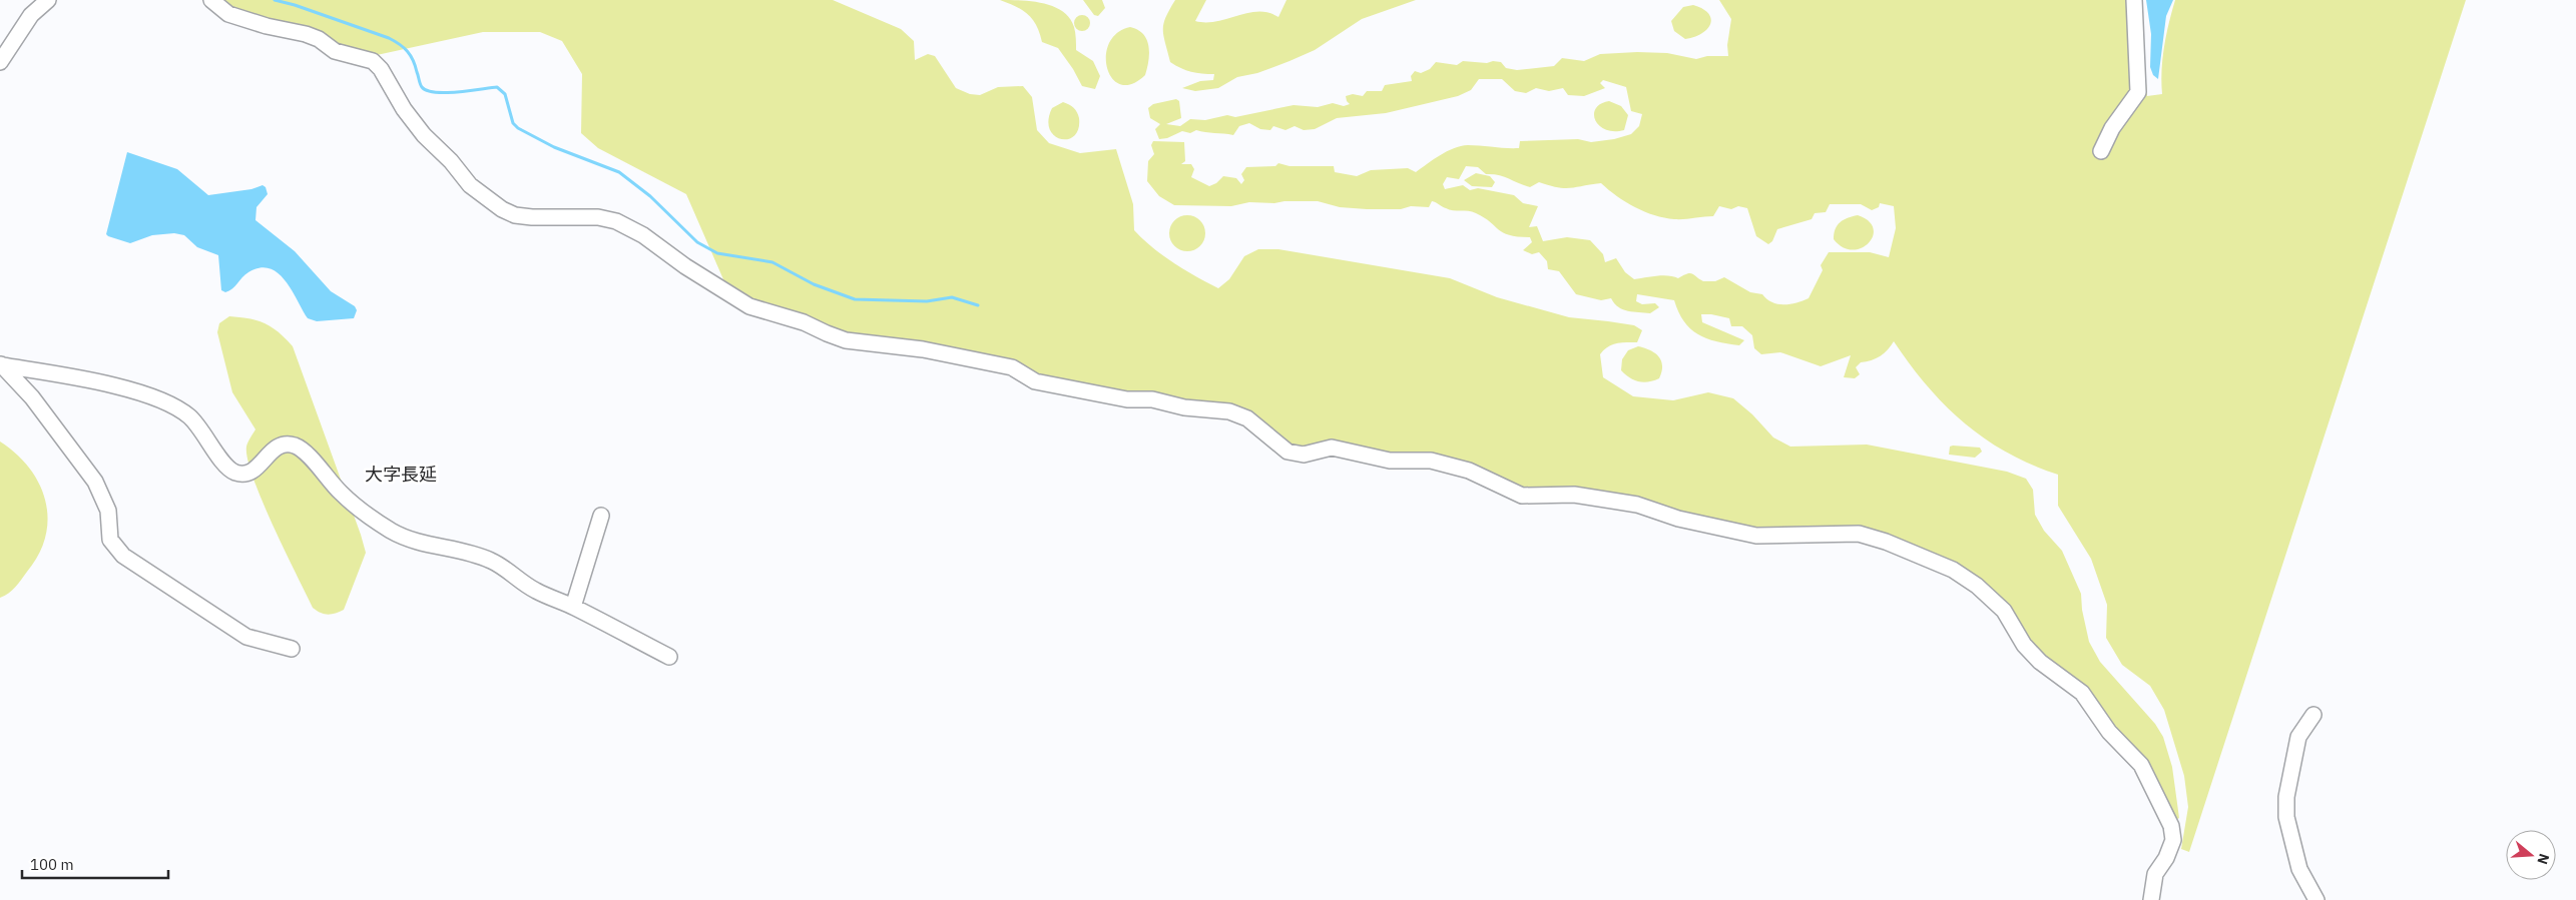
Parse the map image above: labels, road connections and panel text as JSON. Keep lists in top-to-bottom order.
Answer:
{
  "districts": ["大字長延"],
  "scale_bar": "100 m",
  "north": "right"
}
